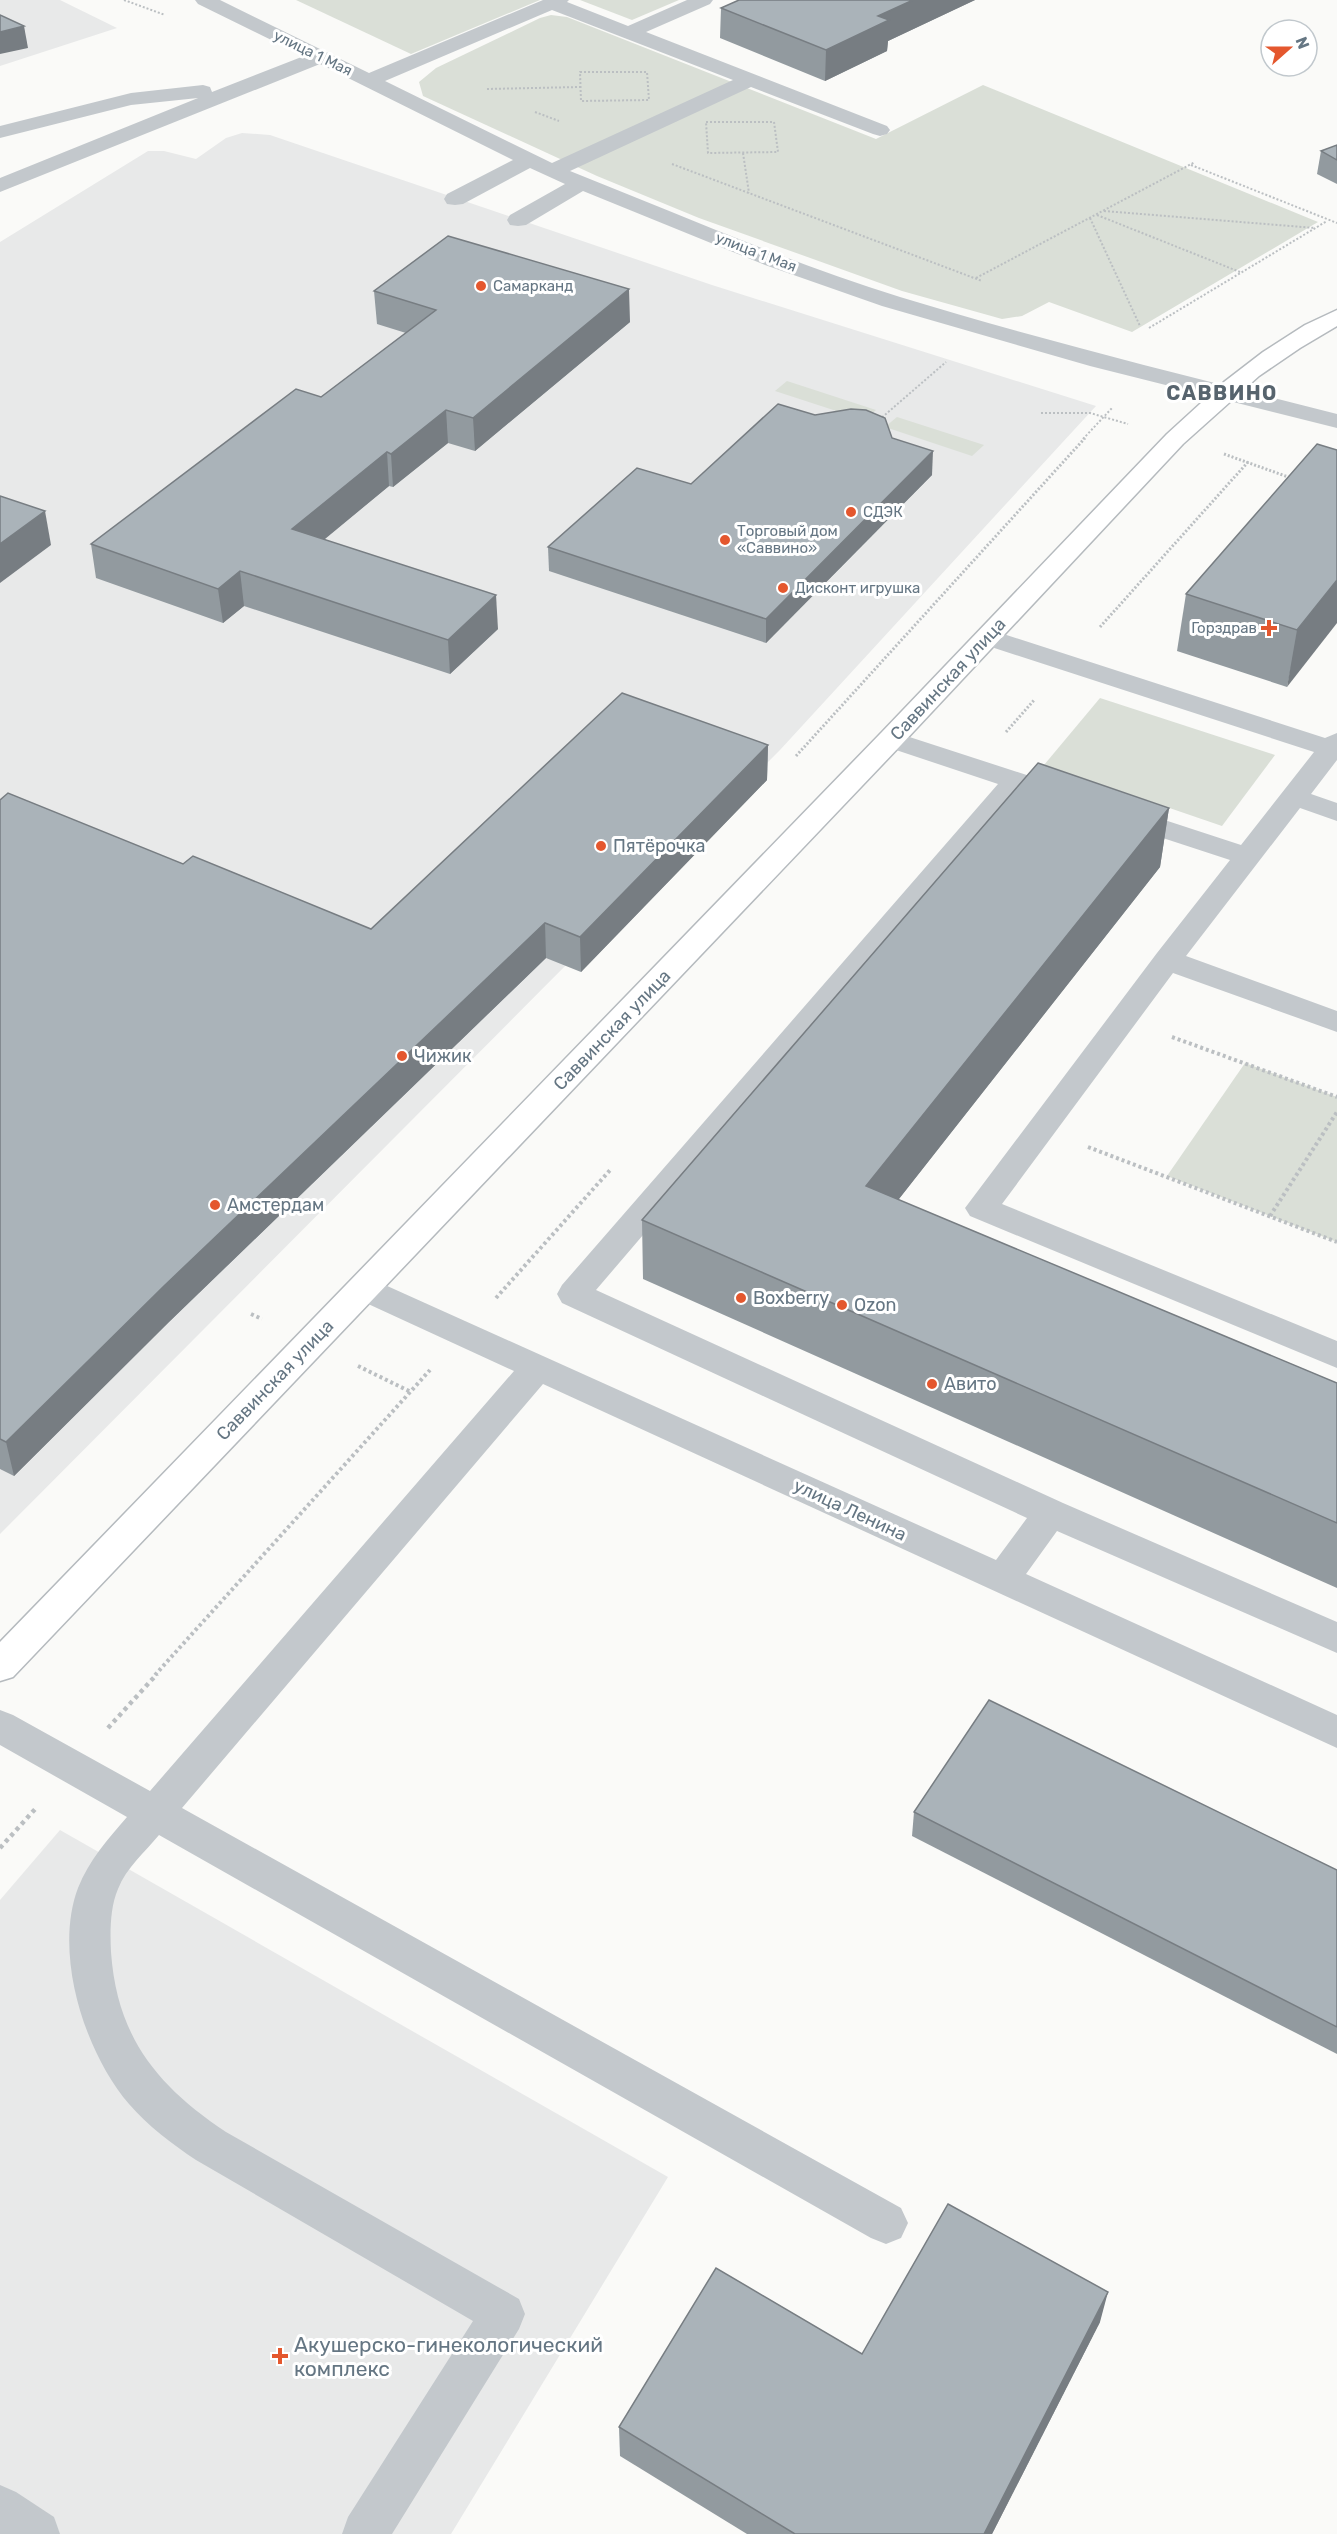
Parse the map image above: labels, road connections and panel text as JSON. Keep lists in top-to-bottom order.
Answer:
{
  "streets": {
    "main road": ["Саввинская улица"],
    "street": ["улица 1 Мая", "улица Ленина"]
  },
  "crossings": [
    ["улица 1 Мая", "Саввинская улица"],
    ["Саввинская улица", "улица Ленина"]
  ],
  "districts": ["САВВИНО"],
  "places": {
    "other": [
      "Самарканд",
      "СДЭК",
      "Торговый дом «Саввино»",
      "Дисконт игрушка",
      "Пятёрочка",
      "Чижик",
      "Амстердам",
      "Boxberry",
      "Ozon",
      "Авито"
    ],
    "health": ["Горздрав", "Акушерско-гинекологический комплекс"]
  },
  "north": "right"
}
